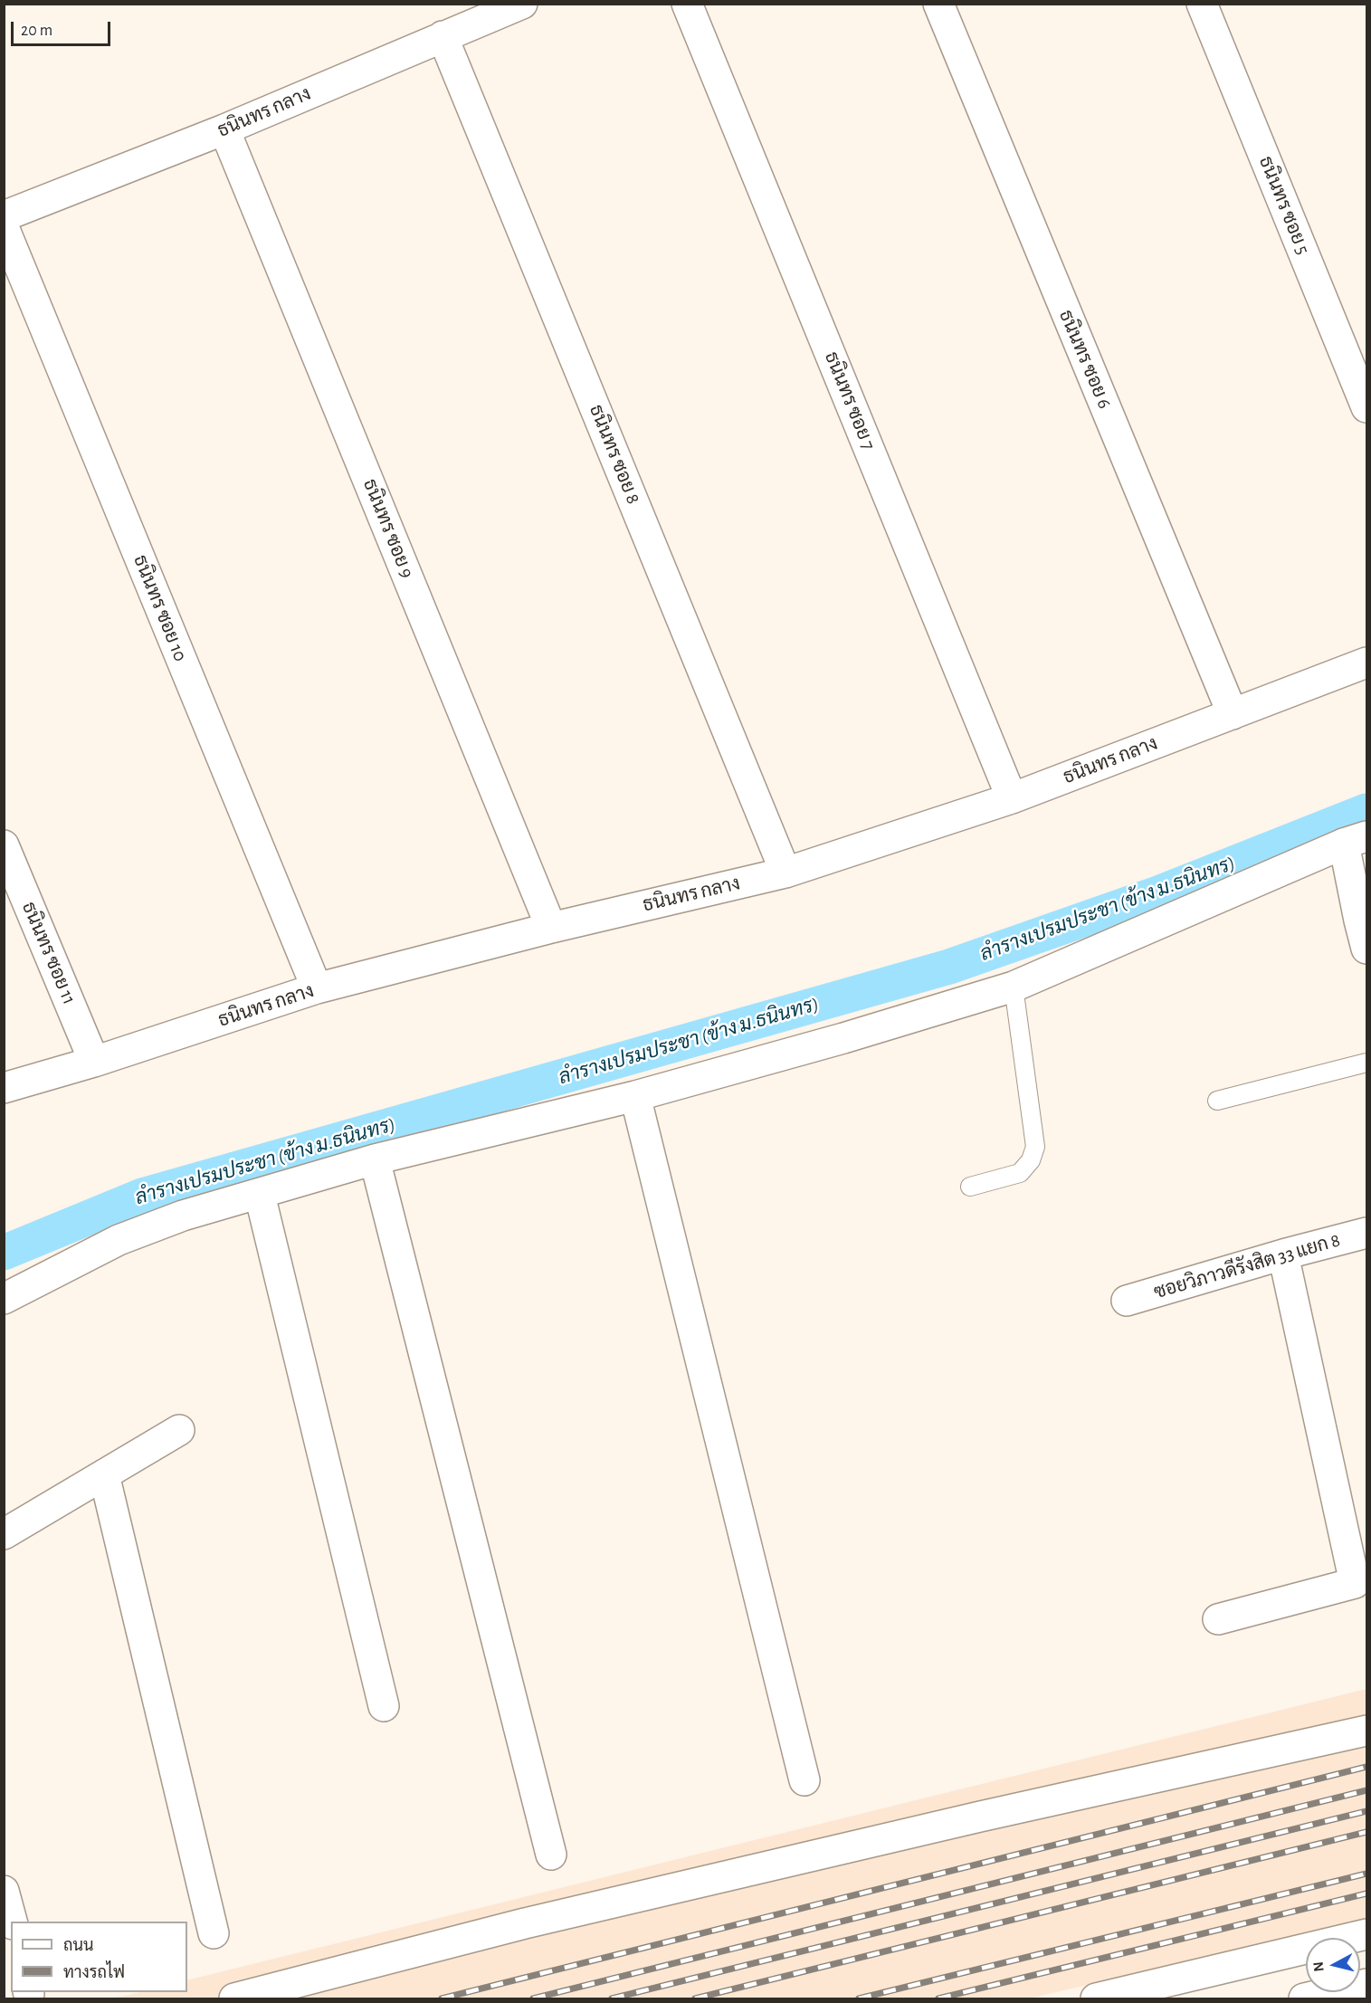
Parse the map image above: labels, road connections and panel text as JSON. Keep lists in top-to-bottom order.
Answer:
{
  "streets": {
    "street": [
      "ธนินทร กลาง",
      "ธนินทร ซอย 5",
      "ธนินทร ซอย 6",
      "ธนินทร ซอย 7",
      "ธนินทร ซอย 8",
      "ธนินทร ซอย 9",
      "ธนินทร ซอย 10",
      "ธนินทร ซอย 11",
      "ซอยวิภาวดีรังสิต 33 แยก 8"
    ]
  },
  "crossings": [
    ["ธนินทร กลาง", "ธนินทร ซอย 6"],
    ["ธนินทร กลาง", "ธนินทร ซอย 7"],
    ["ธนินทร กลาง", "ธนินทร ซอย 8"],
    ["ธนินทร กลาง", "ธนินทร ซอย 9"],
    ["ธนินทร กลาง", "ธนินทร ซอย 10"],
    ["ธนินทร กลาง", "ธนินทร ซอย 11"]
  ],
  "water": ["ลำรางเปรมประชา (ข้าง ม.ธนินทร)"],
  "legend": ["ถนน", "ทางรถไฟ"],
  "scale_bar": "20 m",
  "north": "left"
}
